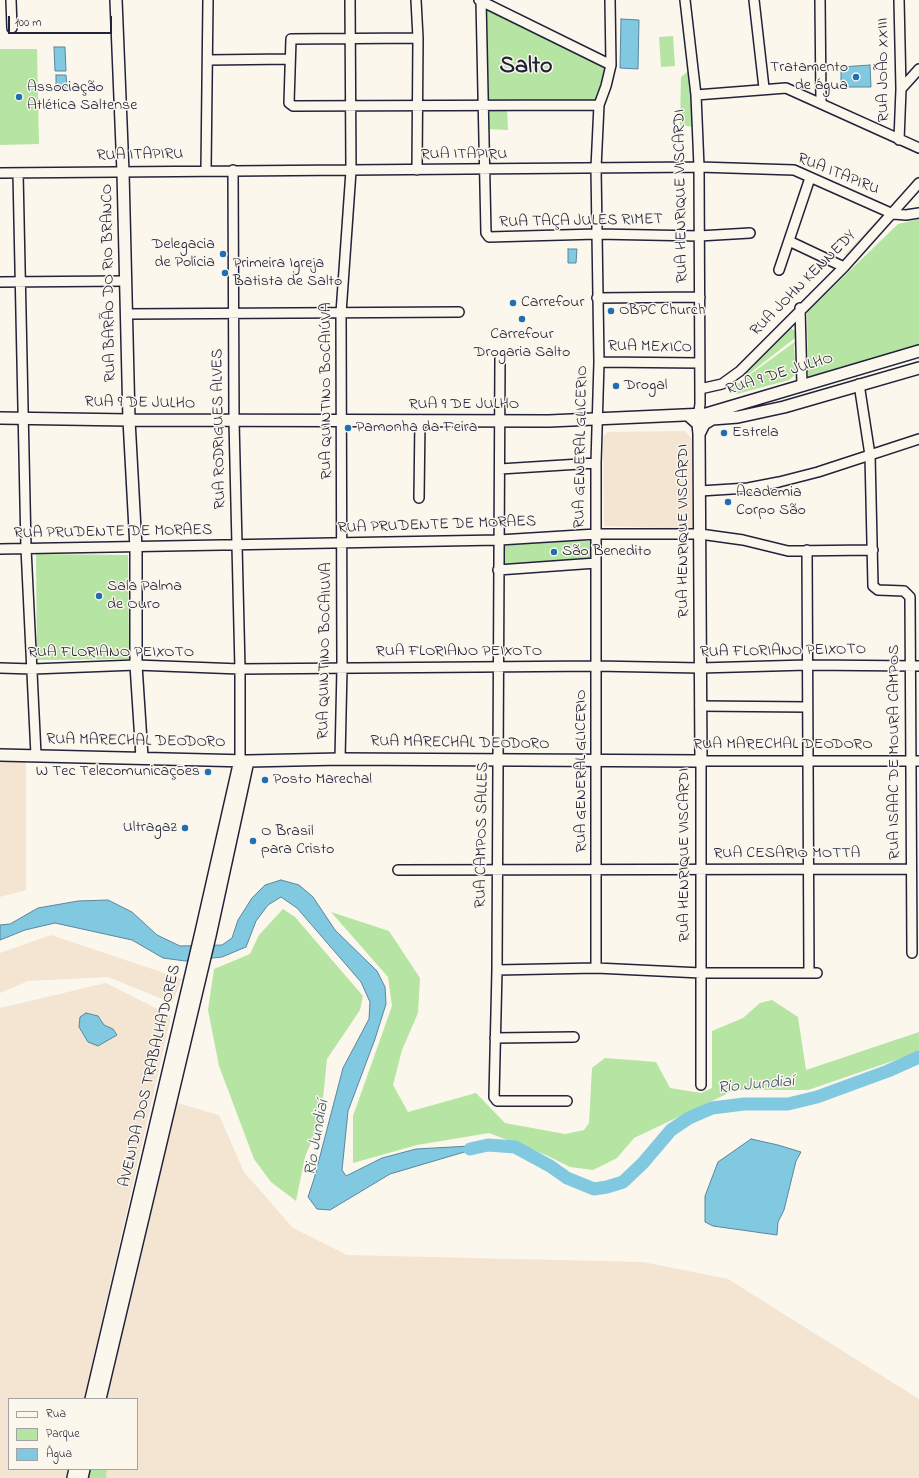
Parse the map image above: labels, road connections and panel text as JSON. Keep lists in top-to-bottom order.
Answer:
{
  "streets": {
    "main road": [
      "RUA HENRIQUE VISCARDI",
      "RUA BARÃO DO RIO BRANCO",
      "RUA 9 DE JULHO",
      "RUA MARECHAL DEODORO",
      "AVENIDA DOS TRABALHADORES"
    ],
    "street": [
      "RUA JOÃO XXIII",
      "RUA ITAPIRU",
      "RUA TAÇA JULES RIMET",
      "RUA JOHN KENNEDY",
      "RUA MEXICO",
      "RUA QUINTINO BOCAIÚVA",
      "RUA RODRIGUES ALVES",
      "RUA GENERAL GLICERIO",
      "RUA PRUDENTE DE MORAES",
      "RUA QUINTINO BOCAIUVA",
      "RUA FLORIANO PEIXOTO",
      "RUA ISAAC DE MOURA CAMPOS",
      "RUA CAMPOS SALLES",
      "RUA CESARIO MOTTA"
    ]
  },
  "crossings": [
    ["RUA ITAPIRU", "RUA HENRIQUE VISCARDI"],
    ["RUA ITAPIRU", "RUA TAÇA JULES RIMET"],
    ["RUA ITAPIRU", "RUA BARÃO DO RIO BRANCO"],
    ["RUA ITAPIRU", "RUA JOHN KENNEDY"],
    ["RUA ITAPIRU", "RUA QUINTINO BOCAIÚVA"],
    ["RUA ITAPIRU", "RUA RODRIGUES ALVES"],
    ["RUA ITAPIRU", "RUA GENERAL GLICERIO"],
    ["RUA HENRIQUE VISCARDI", "RUA TAÇA JULES RIMET"],
    ["RUA HENRIQUE VISCARDI", "RUA JOHN KENNEDY"],
    ["RUA HENRIQUE VISCARDI", "RUA MEXICO"],
    ["RUA HENRIQUE VISCARDI", "RUA 9 DE JULHO"],
    ["RUA HENRIQUE VISCARDI", "RUA PRUDENTE DE MORAES"],
    ["RUA HENRIQUE VISCARDI", "RUA FLORIANO PEIXOTO"],
    ["RUA HENRIQUE VISCARDI", "RUA MARECHAL DEODORO"],
    ["RUA HENRIQUE VISCARDI", "RUA CESARIO MOTTA"],
    ["RUA TAÇA JULES RIMET", "RUA GENERAL GLICERIO"],
    ["RUA BARÃO DO RIO BRANCO", "RUA 9 DE JULHO"],
    ["RUA BARÃO DO RIO BRANCO", "RUA PRUDENTE DE MORAES"],
    ["RUA BARÃO DO RIO BRANCO", "RUA FLORIANO PEIXOTO"],
    ["RUA BARÃO DO RIO BRANCO", "RUA MARECHAL DEODORO"],
    ["RUA MEXICO", "RUA GENERAL GLICERIO"],
    ["RUA 9 DE JULHO", "RUA QUINTINO BOCAIÚVA"],
    ["RUA 9 DE JULHO", "RUA RODRIGUES ALVES"],
    ["RUA 9 DE JULHO", "RUA GENERAL GLICERIO"],
    ["RUA 9 DE JULHO", "RUA CAMPOS SALLES"],
    ["RUA QUINTINO BOCAIÚVA", "RUA PRUDENTE DE MORAES"],
    ["RUA QUINTINO BOCAIÚVA", "RUA QUINTINO BOCAIUVA"],
    ["RUA RODRIGUES ALVES", "RUA PRUDENTE DE MORAES"],
    ["RUA RODRIGUES ALVES", "RUA FLORIANO PEIXOTO"],
    ["RUA RODRIGUES ALVES", "RUA MARECHAL DEODORO"],
    ["RUA RODRIGUES ALVES", "AVENIDA DOS TRABALHADORES"],
    ["RUA GENERAL GLICERIO", "RUA PRUDENTE DE MORAES"],
    ["RUA GENERAL GLICERIO", "RUA FLORIANO PEIXOTO"],
    ["RUA GENERAL GLICERIO", "RUA MARECHAL DEODORO"],
    ["RUA GENERAL GLICERIO", "RUA CESARIO MOTTA"],
    ["RUA PRUDENTE DE MORAES", "RUA QUINTINO BOCAIUVA"],
    ["RUA PRUDENTE DE MORAES", "RUA ISAAC DE MOURA CAMPOS"],
    ["RUA PRUDENTE DE MORAES", "RUA CAMPOS SALLES"],
    ["RUA QUINTINO BOCAIUVA", "RUA FLORIANO PEIXOTO"],
    ["RUA QUINTINO BOCAIUVA", "RUA MARECHAL DEODORO"],
    ["RUA FLORIANO PEIXOTO", "RUA ISAAC DE MOURA CAMPOS"],
    ["RUA FLORIANO PEIXOTO", "RUA CAMPOS SALLES"],
    ["RUA MARECHAL DEODORO", "RUA ISAAC DE MOURA CAMPOS"],
    ["RUA MARECHAL DEODORO", "RUA CAMPOS SALLES"],
    ["RUA MARECHAL DEODORO", "AVENIDA DOS TRABALHADORES"],
    ["RUA ISAAC DE MOURA CAMPOS", "RUA CESARIO MOTTA"],
    ["RUA CAMPOS SALLES", "RUA CESARIO MOTTA"]
  ],
  "districts": ["Salto"],
  "water": ["Rio Jundiaí"],
  "places": [
    "Tratamento de água",
    "Associação Atlética Saltense",
    "Delegacia de Polícia",
    "Primeira Igreja Batista de Salto",
    "Carrefour",
    "OBPC Church",
    "Carrefour Drogaria Salto",
    "Drogal",
    "Pamonha da Feira",
    "Estrela",
    "Academia Corpo São",
    "São Benedito",
    "Sala Palma de Ouro",
    "W Tec Telecomunicações",
    "Posto Marechal",
    "Ultragaz",
    "O Brasil para Cristo"
  ],
  "legend": ["Rua", "Parque", "Água"],
  "scale_bar": "100 m"
}
